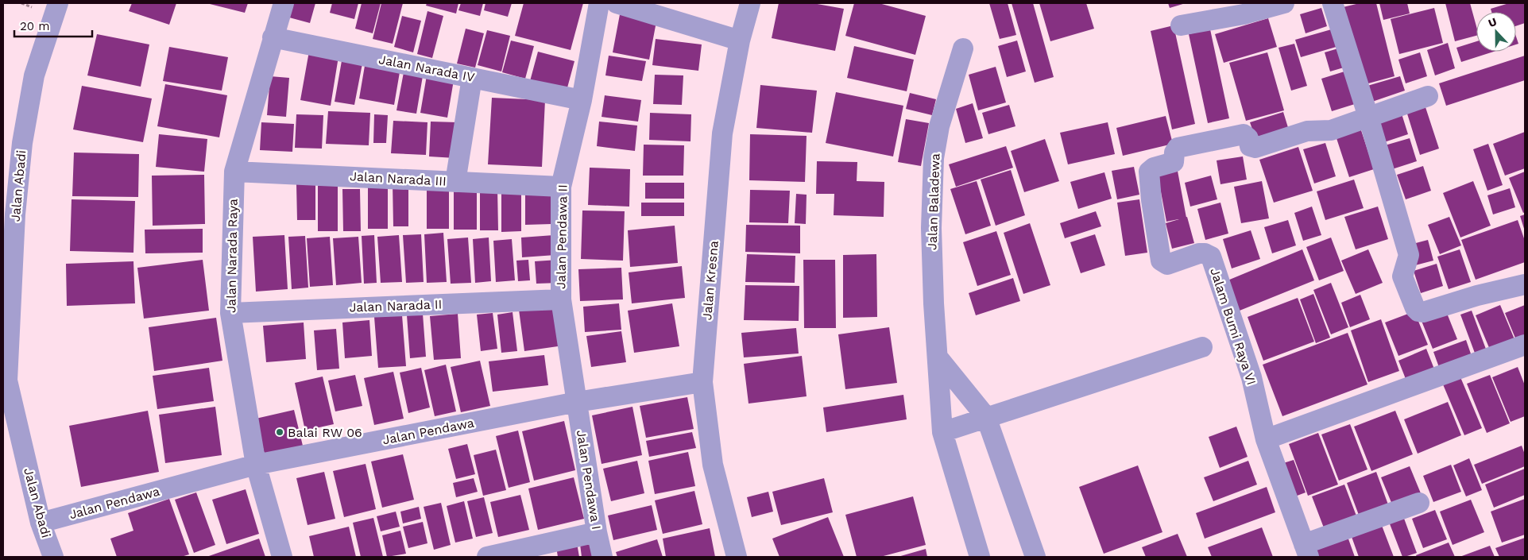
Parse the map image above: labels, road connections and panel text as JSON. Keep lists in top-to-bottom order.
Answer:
{
  "streets": {
    "street": [
      "Jalan Narada IV",
      "Jalan Narada III",
      "Jalan Abadi",
      "Jalan Baladewa",
      "Jalan Pendawa II",
      "Jalan Narada Raya",
      "Jalan Kresna",
      "Jalan Narada II",
      "Jalam Bumi Raya VI",
      "Jalan Pendawa",
      "Jalan Pendawa I"
    ]
  },
  "crossings": [
    ["Jalan Narada IV", "Jalan Pendawa II"],
    ["Jalan Narada IV", "Jalan Narada Raya"],
    ["Jalan Narada III", "Jalan Pendawa II"],
    ["Jalan Narada III", "Jalan Narada Raya"],
    ["Jalan Abadi", "Jalan Pendawa"],
    ["Jalan Pendawa II", "Jalan Narada II"],
    ["Jalan Pendawa II", "Jalan Pendawa"],
    ["Jalan Pendawa II", "Jalan Pendawa I"],
    ["Jalan Narada Raya", "Jalan Narada II"],
    ["Jalan Narada Raya", "Jalan Pendawa"],
    ["Jalan Kresna", "Jalan Pendawa"],
    ["Jalan Pendawa", "Jalan Pendawa I"]
  ],
  "places": ["Balai RW 06"],
  "scale_bar": "20 m",
  "north": "top"
}
